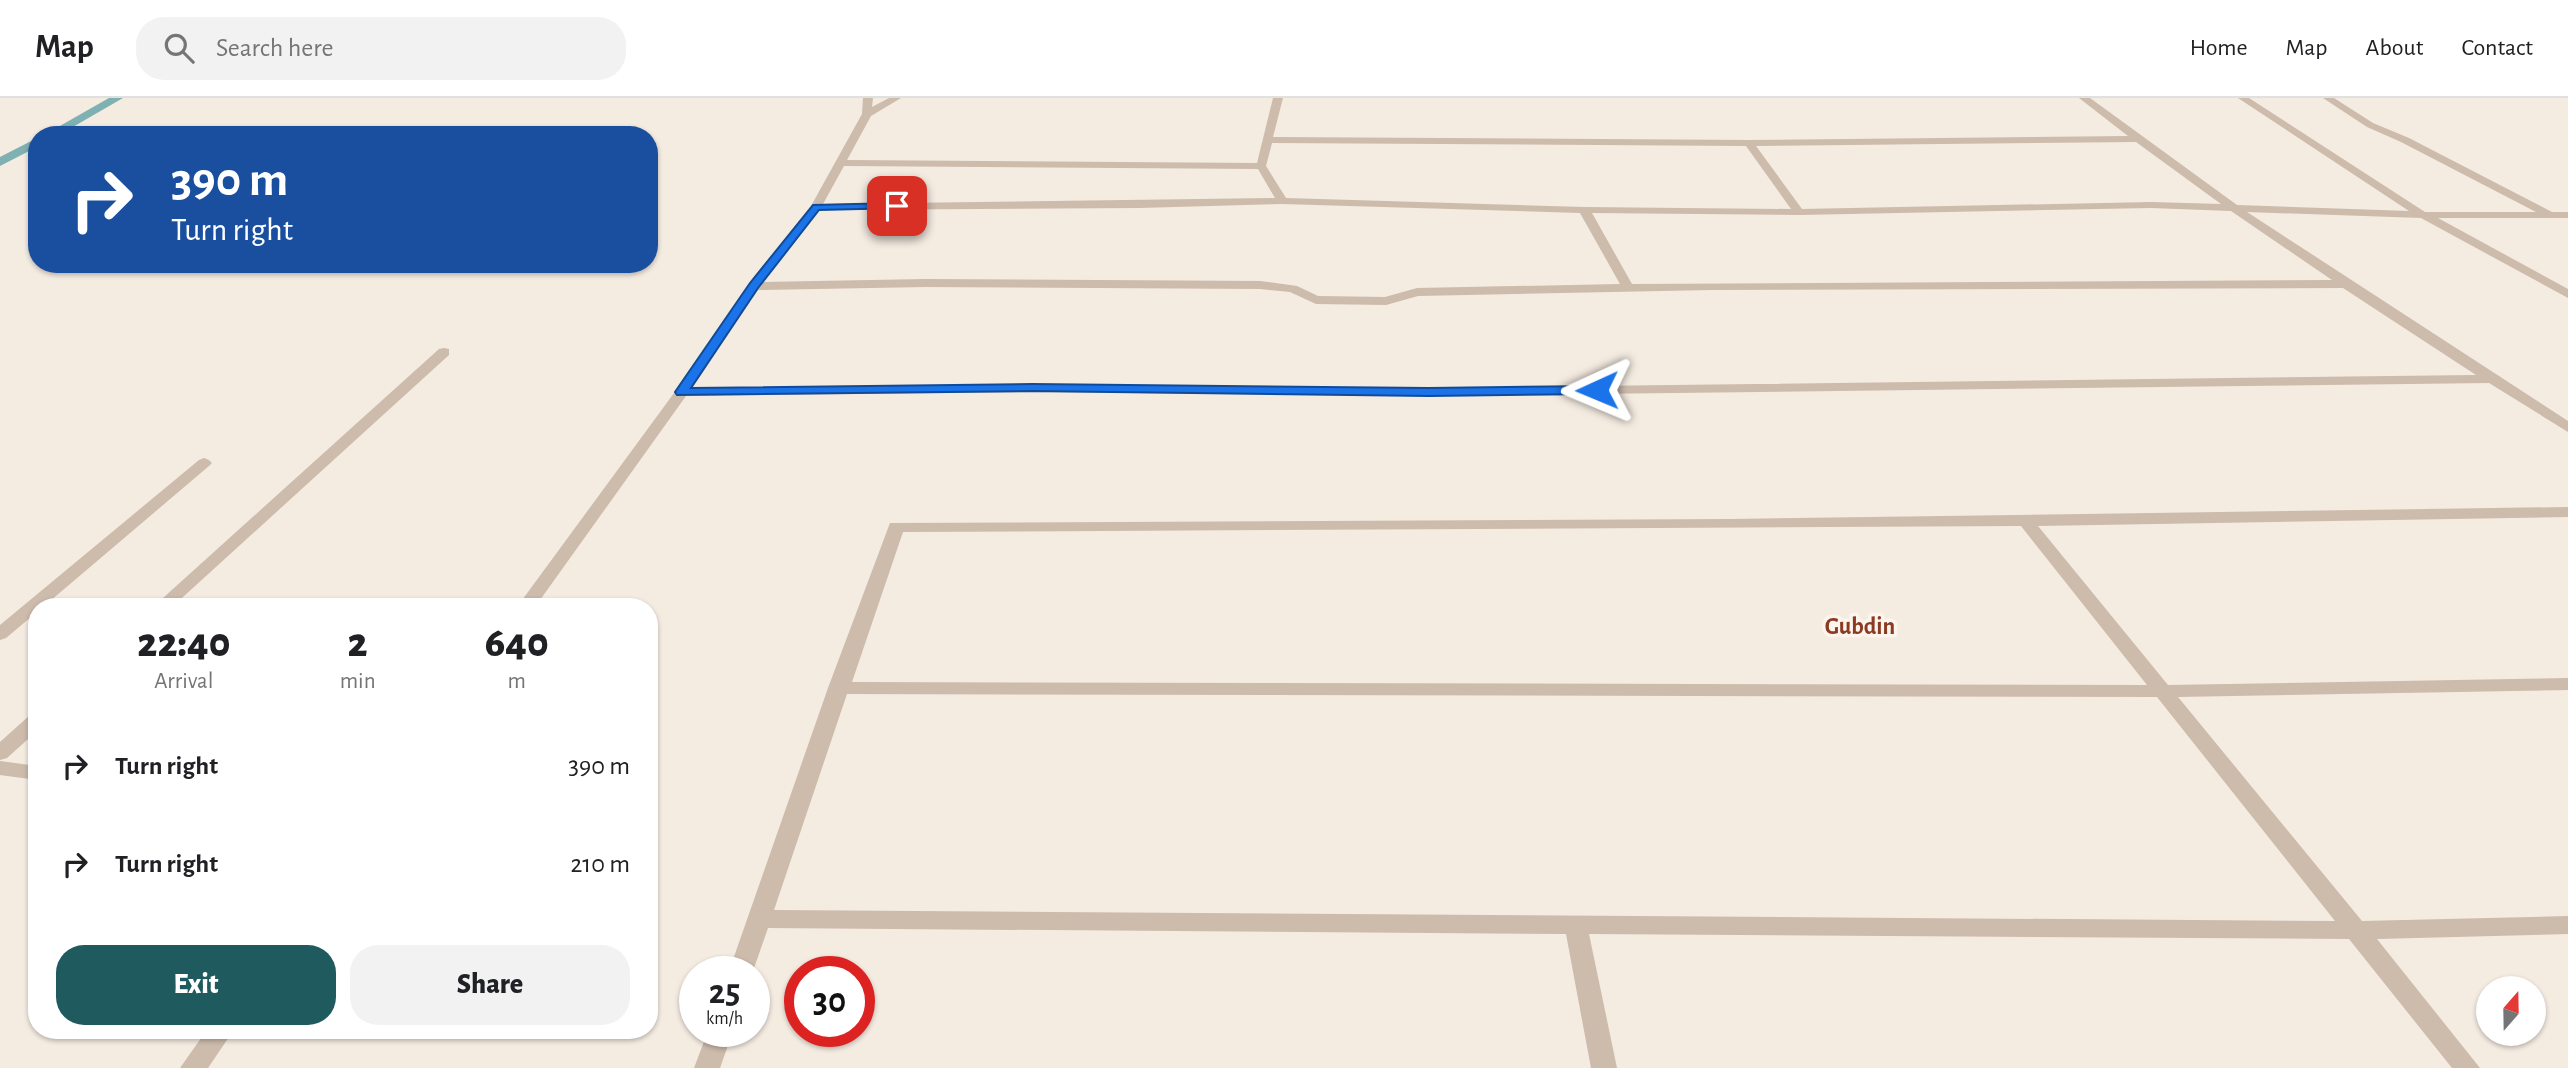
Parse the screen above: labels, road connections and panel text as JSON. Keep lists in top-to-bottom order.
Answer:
{
  "districts": ["Gubdin"],
  "north": "top",
  "page": {
    "header": "Map",
    "search": "Search here",
    "nav": [
      "Home",
      "Map",
      "About",
      "Contact"
    ],
    "turn": ["390 m", "Turn right"],
    "eta": [
      "22:40",
      "Arrival",
      "2",
      "min",
      "640",
      "m"
    ],
    "list": [
      {
        "name": "Turn right",
        "value": "390 m"
      },
      {
        "name": "Turn right",
        "value": "210 m"
      }
    ],
    "buttons": ["Exit", "Share"],
    "speed": "25 km/h",
    "limit": "30"
  }
}
